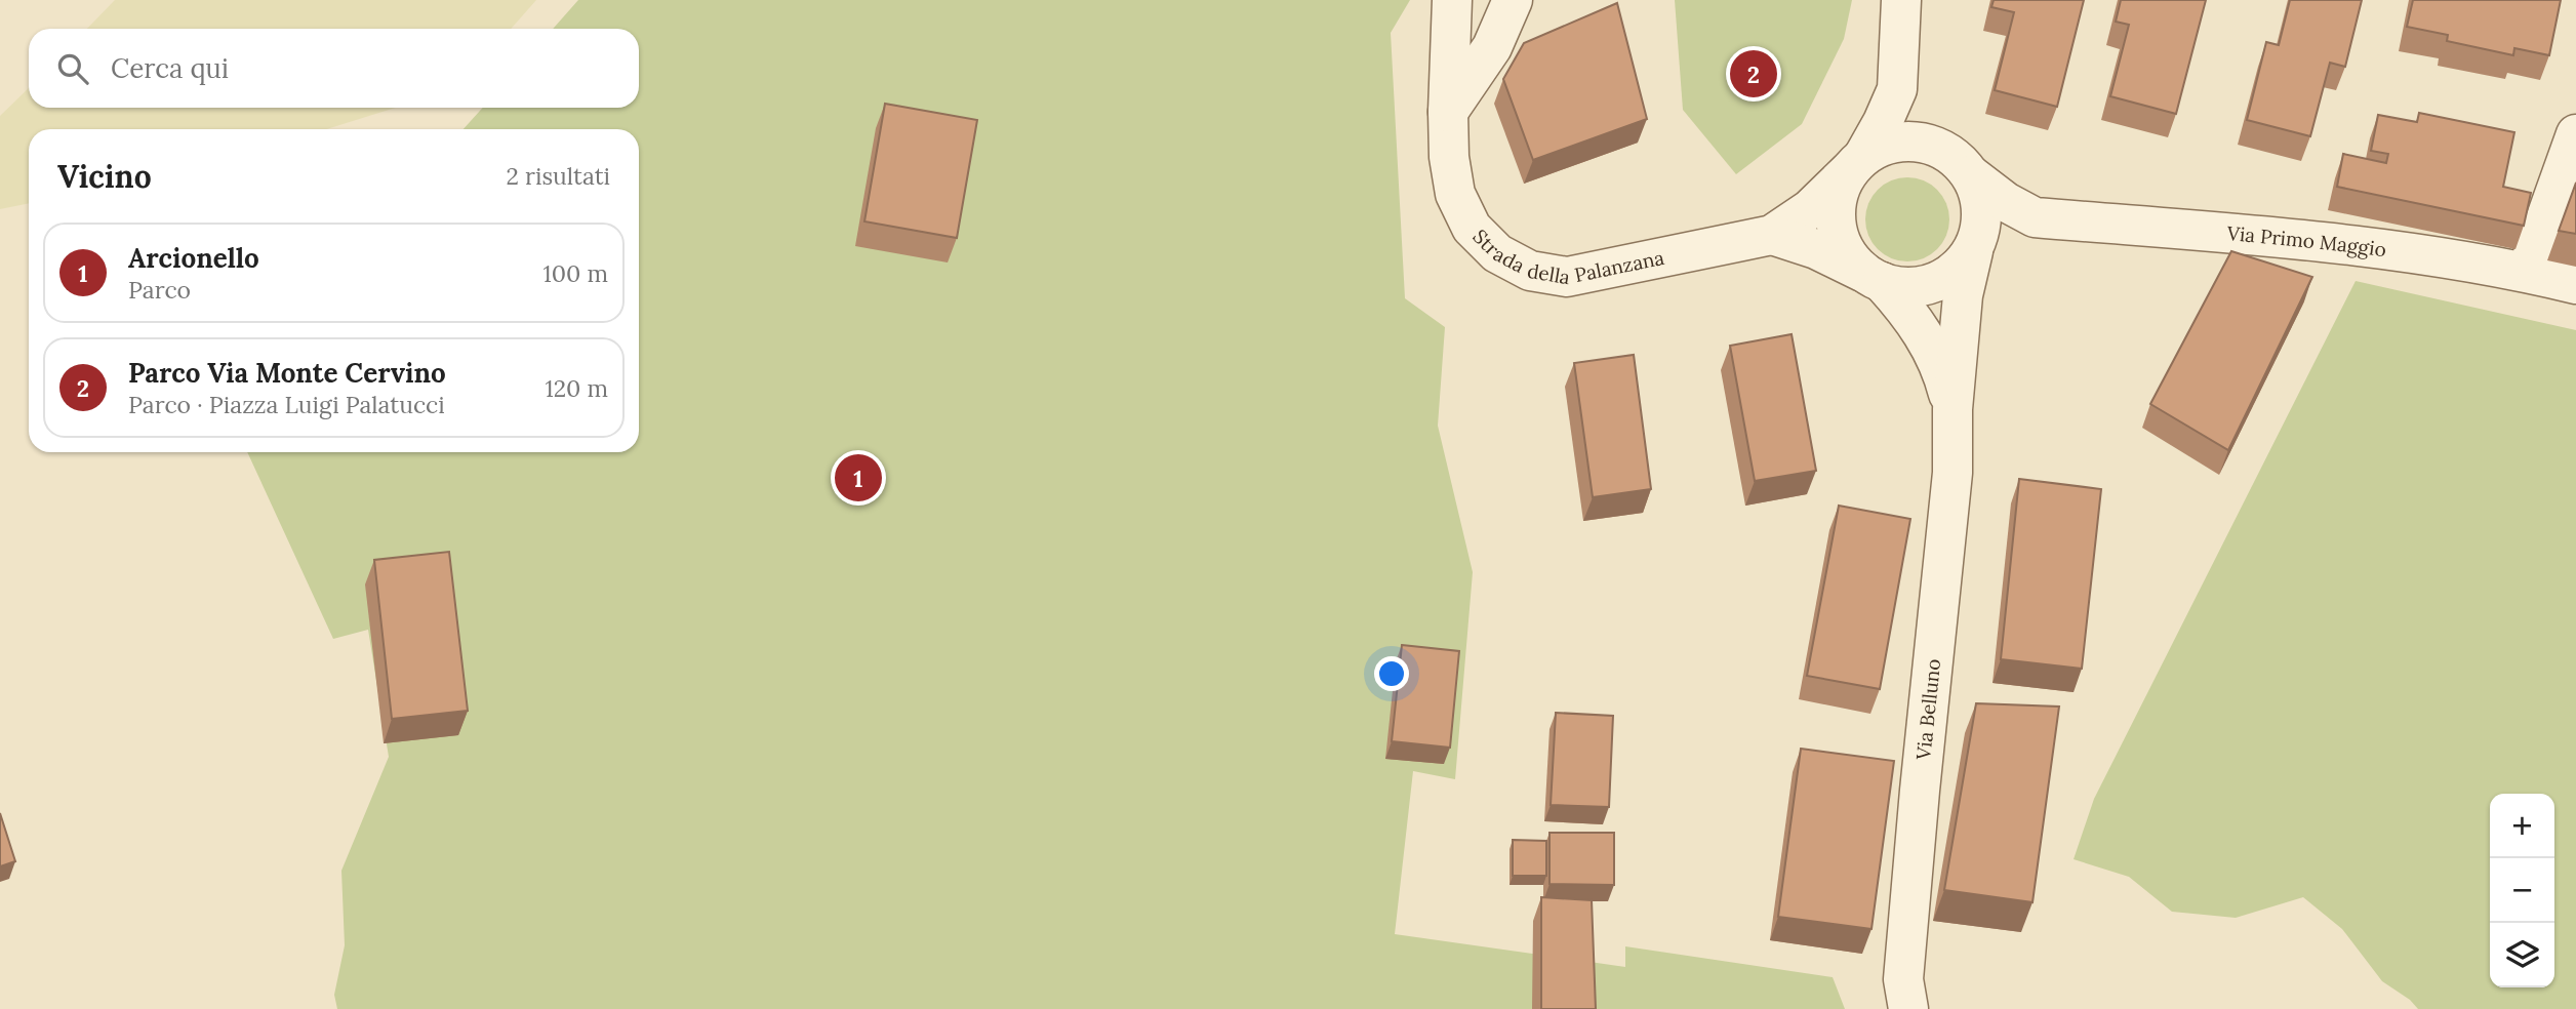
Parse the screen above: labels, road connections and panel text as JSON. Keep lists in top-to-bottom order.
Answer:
{
  "streets": {
    "street": ["Strada della Palanzana", "Via Primo Maggio", "Via Belluno"]
  },
  "crossings": [
    ["Strada della Palanzana", "Via Primo Maggio"],
    ["Strada della Palanzana", "Via Belluno"],
    ["Via Primo Maggio", "Via Belluno"]
  ],
  "page": {
    "search": "Cerca qui",
    "pins": ["2", "1"],
    "heading": ["Vicino", "2 risultati"],
    "list": [
      {
        "mark": "1",
        "name": "Arcionello",
        "note": "Parco",
        "value": "100 m"
      },
      {
        "mark": "2",
        "name": "Parco Via Monte Cervino",
        "note": "Parco · Piazza Luigi Palatucci",
        "value": "120 m"
      }
    ],
    "map_buttons": ["+", "−"]
  }
}
